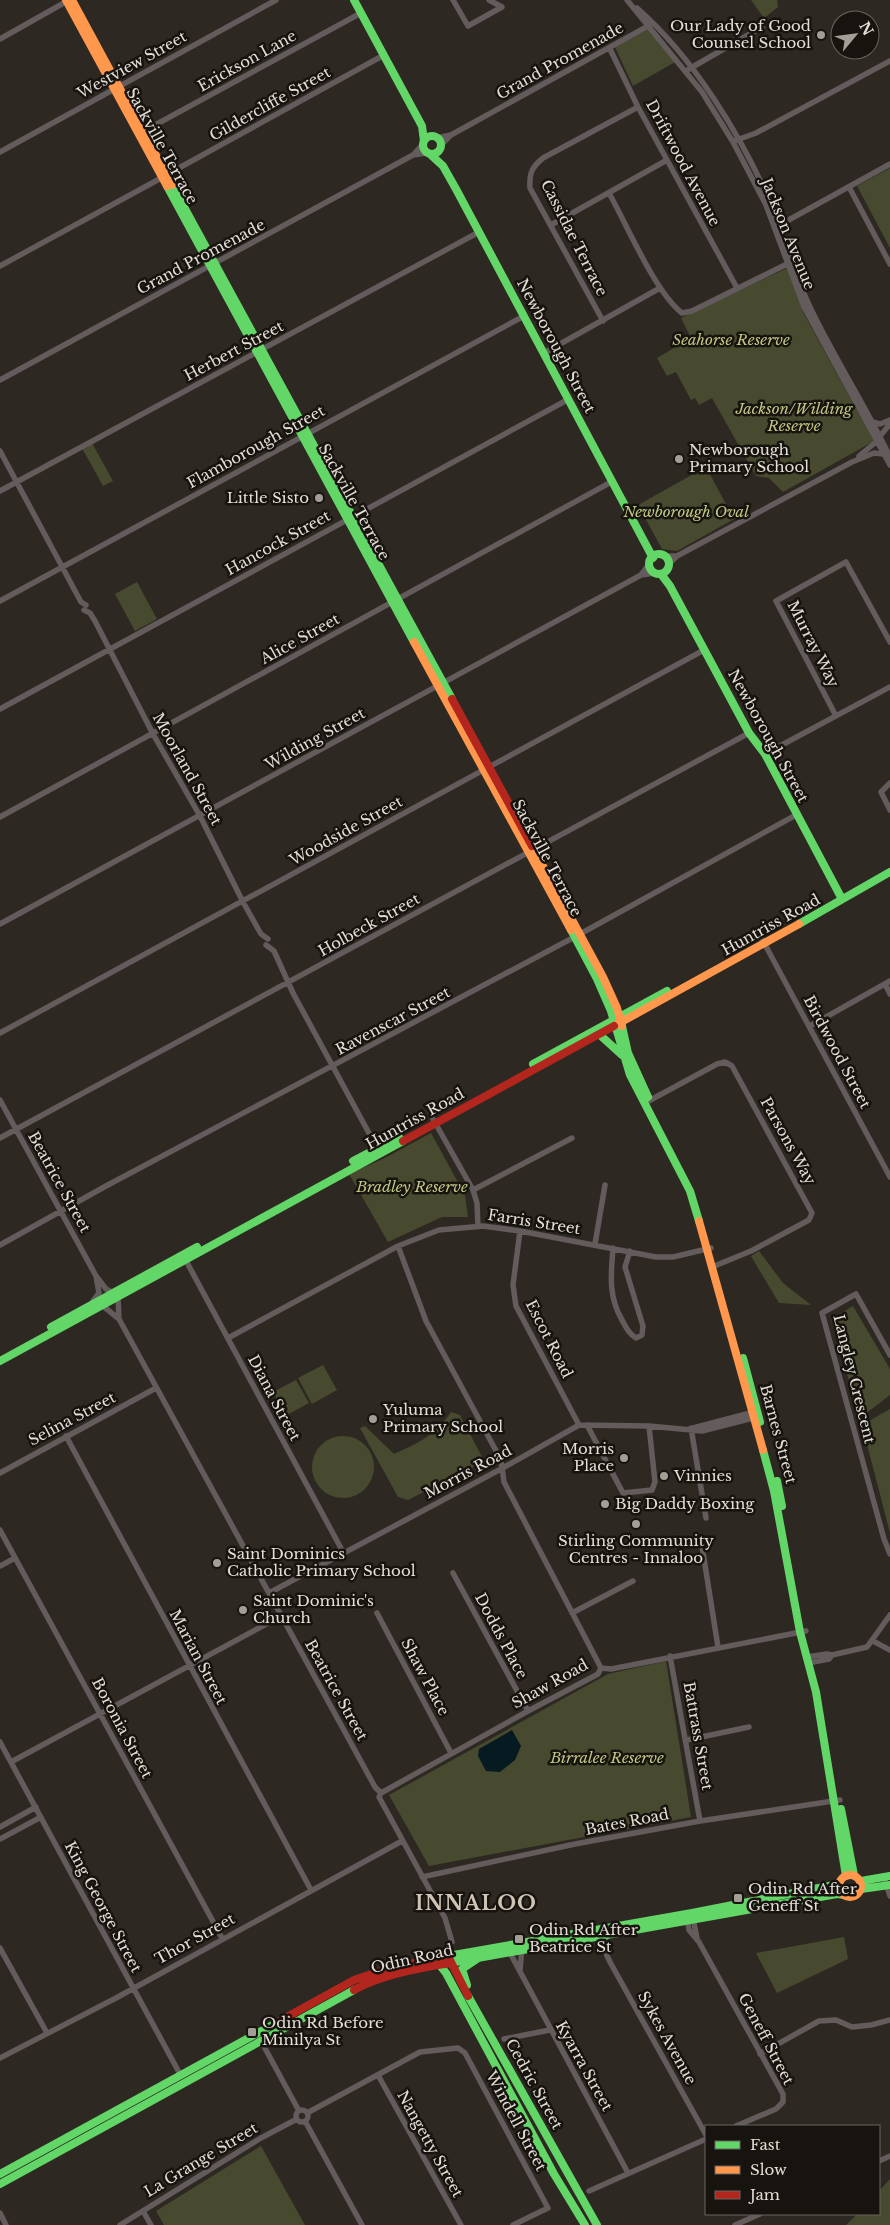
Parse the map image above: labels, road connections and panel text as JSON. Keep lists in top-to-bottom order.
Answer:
{
  "streets": {
    "main road": [
      "Sackville Terrace",
      "Newborough Street",
      "Huntriss Road",
      "Barnes Street",
      "Odin Road",
      "Cedric Street"
    ],
    "street": [
      "Erickson Lane",
      "Grand Promenade",
      "Westview Street",
      "Gildercliffe Street",
      "Driftwood Avenue",
      "Jackson Avenue",
      "Cassidae Terrace",
      "Herbert Street",
      "Flamborough Street",
      "Hancock Street",
      "Alice Street",
      "Murray Way",
      "Wilding Street",
      "Moorland Street",
      "Woodside Street",
      "Holbeck Street",
      "Ravenscar Street",
      "Birdwood Street",
      "Parsons Way",
      "Beatrice Street",
      "Farris Street",
      "Escot Road",
      "Langley Crescent",
      "Diana Street",
      "Selina Street",
      "Morris Road",
      "Dodds Place",
      "Marian Street",
      "Shaw Place",
      "Shaw Road",
      "Boronia Street",
      "Battrass Street",
      "Bates Road",
      "King George Street",
      "Thor Street",
      "Sykes Avenue",
      "Geneff Street",
      "Kyarra Street",
      "Windell Street",
      "Nangetty Street",
      "La Grange Street"
    ]
  },
  "crossings": [
    ["Erickson Lane", "Sackville Terrace"],
    ["Erickson Lane", "Newborough Street"],
    ["Grand Promenade", "Sackville Terrace"],
    ["Grand Promenade", "Driftwood Avenue"],
    ["Grand Promenade", "Jackson Avenue"],
    ["Grand Promenade", "Newborough Street"],
    ["Westview Street", "Sackville Terrace"],
    ["Gildercliffe Street", "Sackville Terrace"],
    ["Gildercliffe Street", "Newborough Street"],
    ["Sackville Terrace", "Herbert Street"],
    ["Sackville Terrace", "Flamborough Street"],
    ["Sackville Terrace", "Hancock Street"],
    ["Sackville Terrace", "Alice Street"],
    ["Sackville Terrace", "Wilding Street"],
    ["Sackville Terrace", "Woodside Street"],
    ["Sackville Terrace", "Holbeck Street"],
    ["Sackville Terrace", "Huntriss Road"],
    ["Sackville Terrace", "Ravenscar Street"],
    ["Sackville Terrace", "Barnes Street"],
    ["Driftwood Avenue", "Cassidae Terrace"],
    ["Newborough Street", "Herbert Street"],
    ["Newborough Street", "Flamborough Street"],
    ["Newborough Street", "Hancock Street"],
    ["Newborough Street", "Alice Street"],
    ["Newborough Street", "Wilding Street"],
    ["Newborough Street", "Woodside Street"],
    ["Newborough Street", "Holbeck Street"],
    ["Newborough Street", "Huntriss Road"],
    ["Newborough Street", "Ravenscar Street"],
    ["Herbert Street", "Moorland Street"],
    ["Flamborough Street", "Moorland Street"],
    ["Hancock Street", "Moorland Street"],
    ["Alice Street", "Moorland Street"],
    ["Wilding Street", "Moorland Street"],
    ["Moorland Street", "Woodside Street"],
    ["Moorland Street", "Holbeck Street"],
    ["Moorland Street", "Huntriss Road"],
    ["Moorland Street", "Ravenscar Street"],
    ["Holbeck Street", "Beatrice Street"],
    ["Huntriss Road", "Birdwood Street"],
    ["Huntriss Road", "Beatrice Street"],
    ["Huntriss Road", "Diana Street"],
    ["Huntriss Road", "Barnes Street"],
    ["Ravenscar Street", "Beatrice Street"],
    ["Parsons Way", "Barnes Street"],
    ["Beatrice Street", "Selina Street"],
    ["Beatrice Street", "Morris Road"],
    ["Beatrice Street", "Shaw Road"],
    ["Beatrice Street", "Bates Road"],
    ["Beatrice Street", "Thor Street"],
    ["Farris Street", "Escot Road"],
    ["Farris Street", "Diana Street"],
    ["Farris Street", "Barnes Street"],
    ["Escot Road", "Morris Road"],
    ["Diana Street", "Morris Road"],
    ["Selina Street", "Marian Street"],
    ["Barnes Street", "Morris Road"],
    ["Barnes Street", "Shaw Road"],
    ["Barnes Street", "Bates Road"],
    ["Barnes Street", "Odin Road"],
    ["Dodds Place", "Shaw Road"],
    ["Marian Street", "Thor Street"],
    ["Shaw Place", "Shaw Road"],
    ["Shaw Road", "Battrass Street"],
    ["Boronia Street", "Thor Street"],
    ["Battrass Street", "Bates Road"],
    ["King George Street", "Thor Street"],
    ["King George Street", "Odin Road"],
    ["Odin Road", "Sykes Avenue"],
    ["Odin Road", "Geneff Street"],
    ["Odin Road", "Kyarra Street"],
    ["Odin Road", "Cedric Street"],
    ["Windell Street", "Nangetty Street"]
  ],
  "districts": ["INNALOO"],
  "parks": [
    "Seahorse Reserve",
    "Jackson/Wilding Reserve",
    "Newborough Oval",
    "Bradley Reserve",
    "Birralee Reserve"
  ],
  "places": {
    "other": [
      "Our Lady of Good Counsel School",
      "Newborough Primary School",
      "Little Sisto",
      "Yuluma Primary School",
      "Morris Place",
      "Vinnies",
      "Big Daddy Boxing",
      "Stirling Community Centres - Innaloo",
      "Saint Dominics Catholic Primary School",
      "Saint Dominic's Church"
    ],
    "transit": ["Odin Rd After Geneff St", "Odin Rd After Beatrice St", "Odin Rd Before Minilya St"]
  },
  "legend": ["Fast", "Slow", "Jam"],
  "north": "top right"
}
